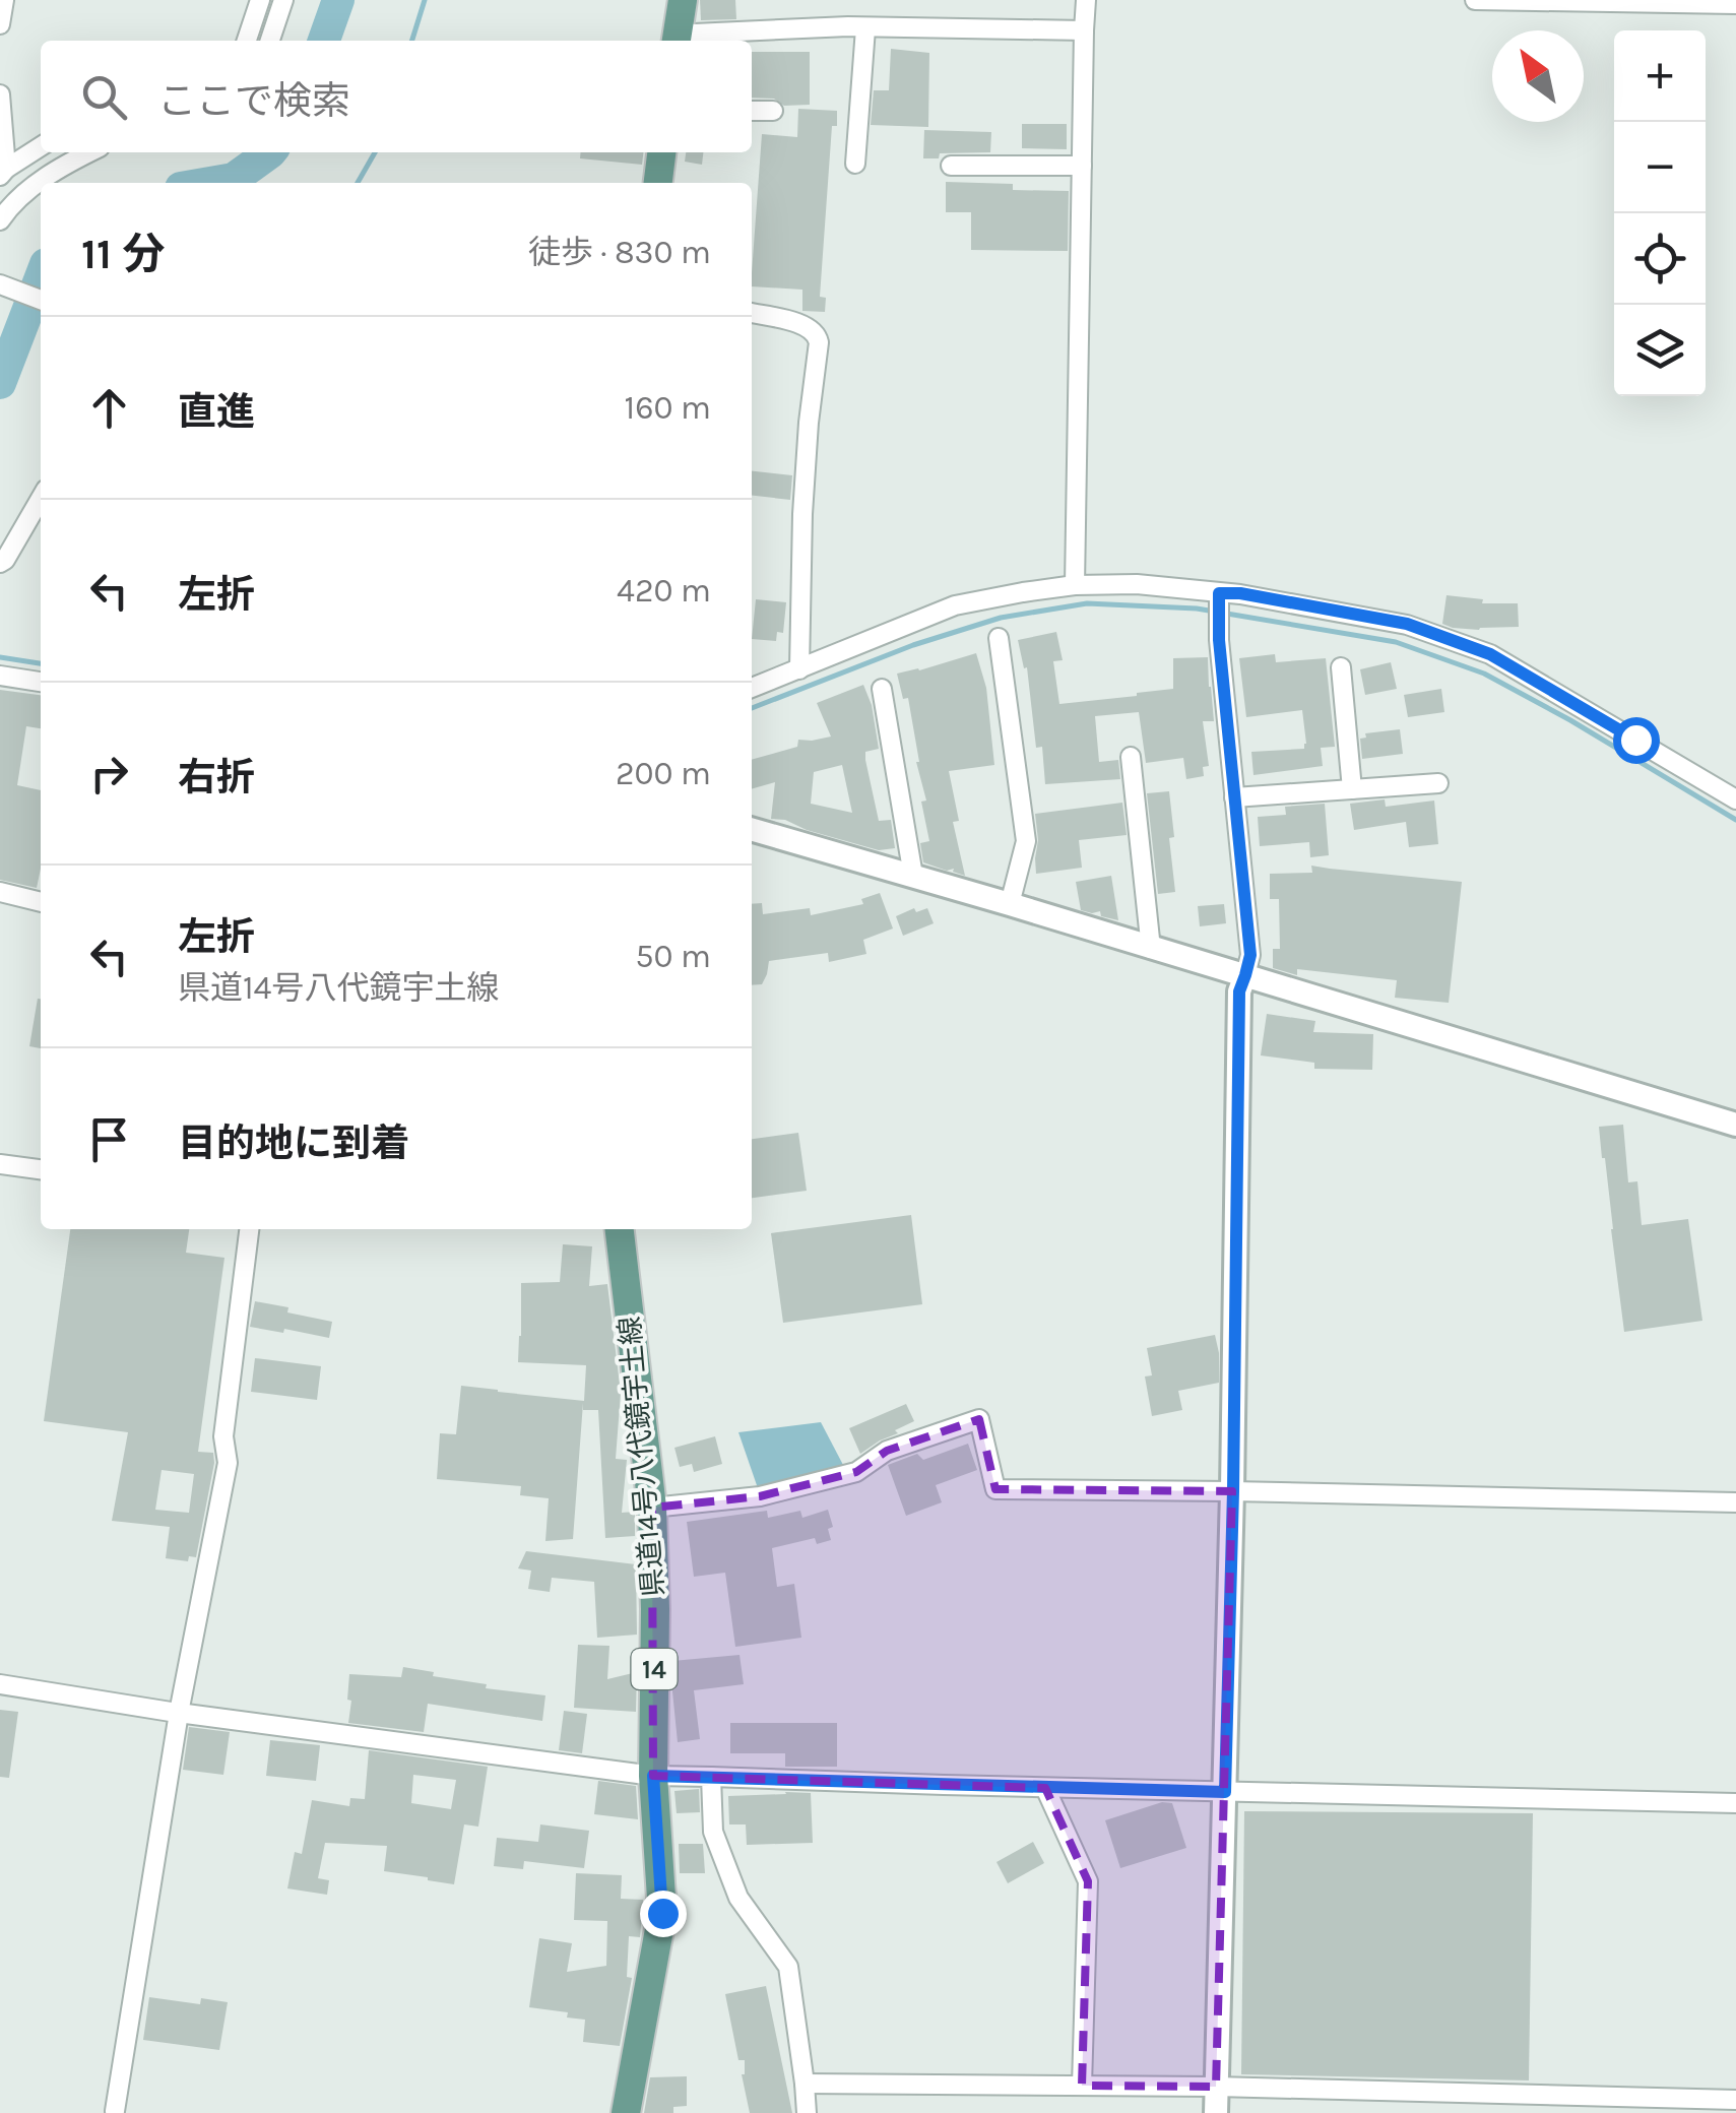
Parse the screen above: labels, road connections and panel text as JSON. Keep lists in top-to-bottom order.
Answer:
{
  "streets": {
    "main road": ["県道14号八代鏡宇土線", "14"]
  },
  "north": "top left",
  "page": {
    "map_buttons": ["+", "−"],
    "search": "ここで検索",
    "heading": ["11 分", "徒歩 · 830 m"],
    "list": [
      ["直進", "160 m"],
      ["左折", "420 m"],
      ["右折", "200 m"],
      ["左折", "県道14号八代鏡宇土線", "50 m"],
      "目的地に到着"
    ]
  }
}
